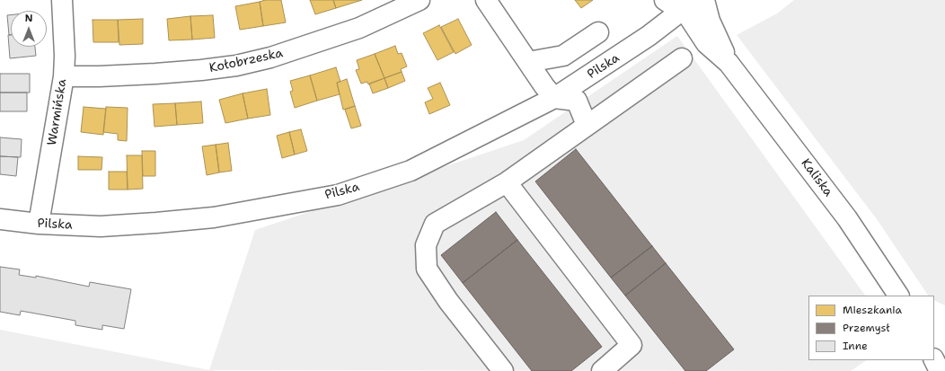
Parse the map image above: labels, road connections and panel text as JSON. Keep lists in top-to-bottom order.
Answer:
{
  "streets": {
    "street": [
      "Kołobrzeska",
      "Pilska",
      "Warmińska",
      "Kaliska"
    ]
  },
  "crossings": [
    ["Kołobrzeska", "Warmińska"],
    ["Pilska", "Warmińska"],
    ["Pilska", "Kaliska"]
  ],
  "legend": ["Mieszkania", "Przemysł", "Inne"],
  "north": "top"
}
